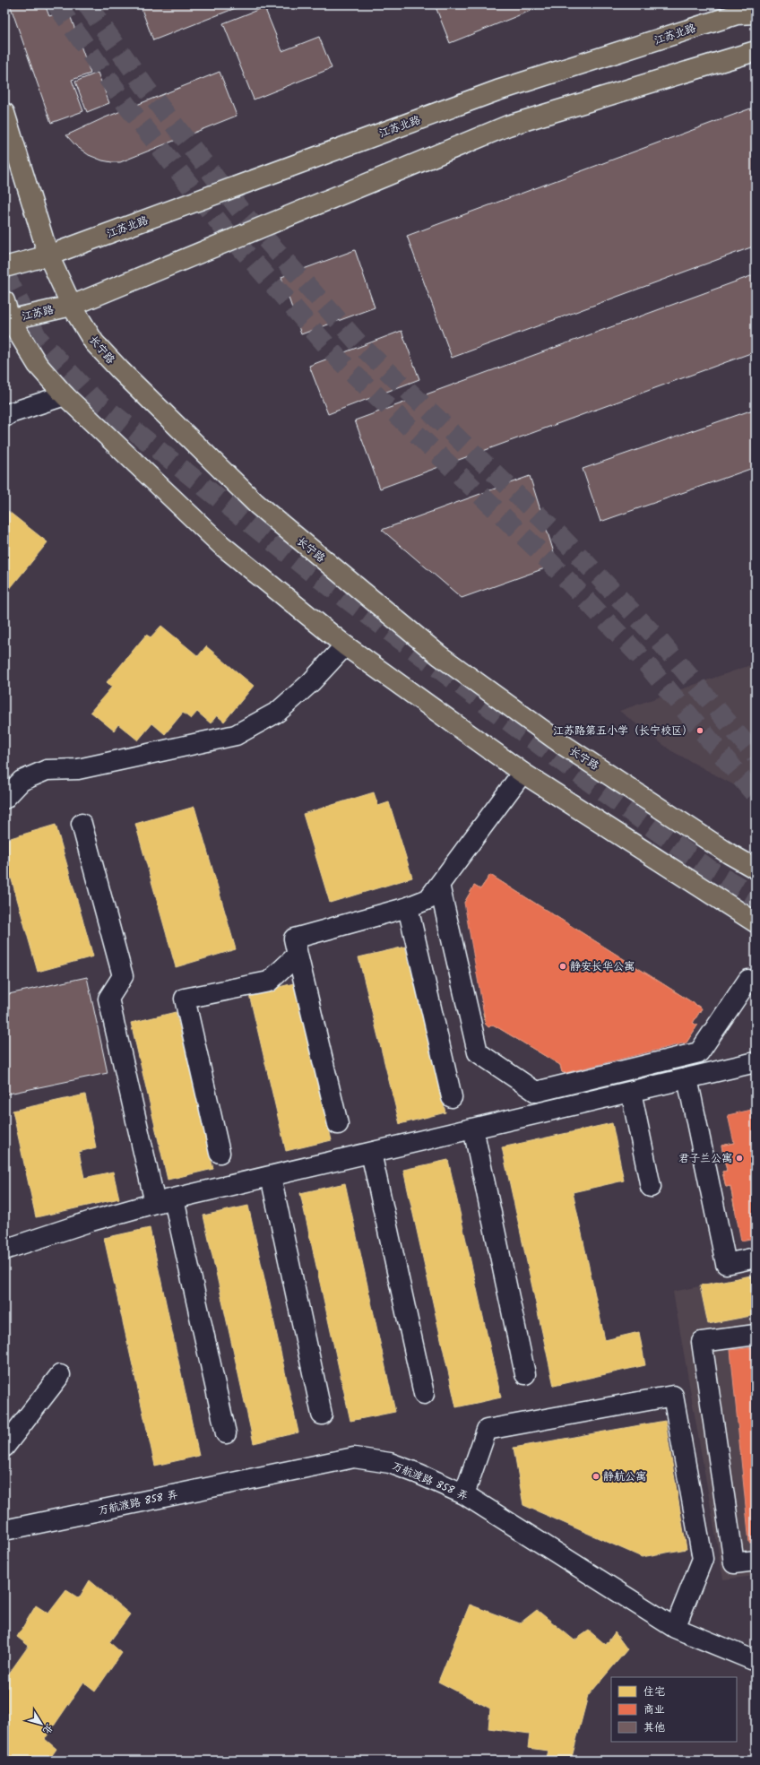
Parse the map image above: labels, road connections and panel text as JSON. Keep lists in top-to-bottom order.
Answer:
{
  "streets": {
    "main road": ["江苏北路", "江苏路", "长宁路"],
    "street": ["万航渡路 858 弄"]
  },
  "crossings": [
    ["江苏北路", "长宁路"],
    ["江苏路", "长宁路"]
  ],
  "places": [
    "江苏路第五小学（长宁校区）",
    "静安长华公寓",
    "君子兰公寓",
    "静航公寓"
  ],
  "legend": ["住宅", "商业", "其他"],
  "north": "bottom right"
}
